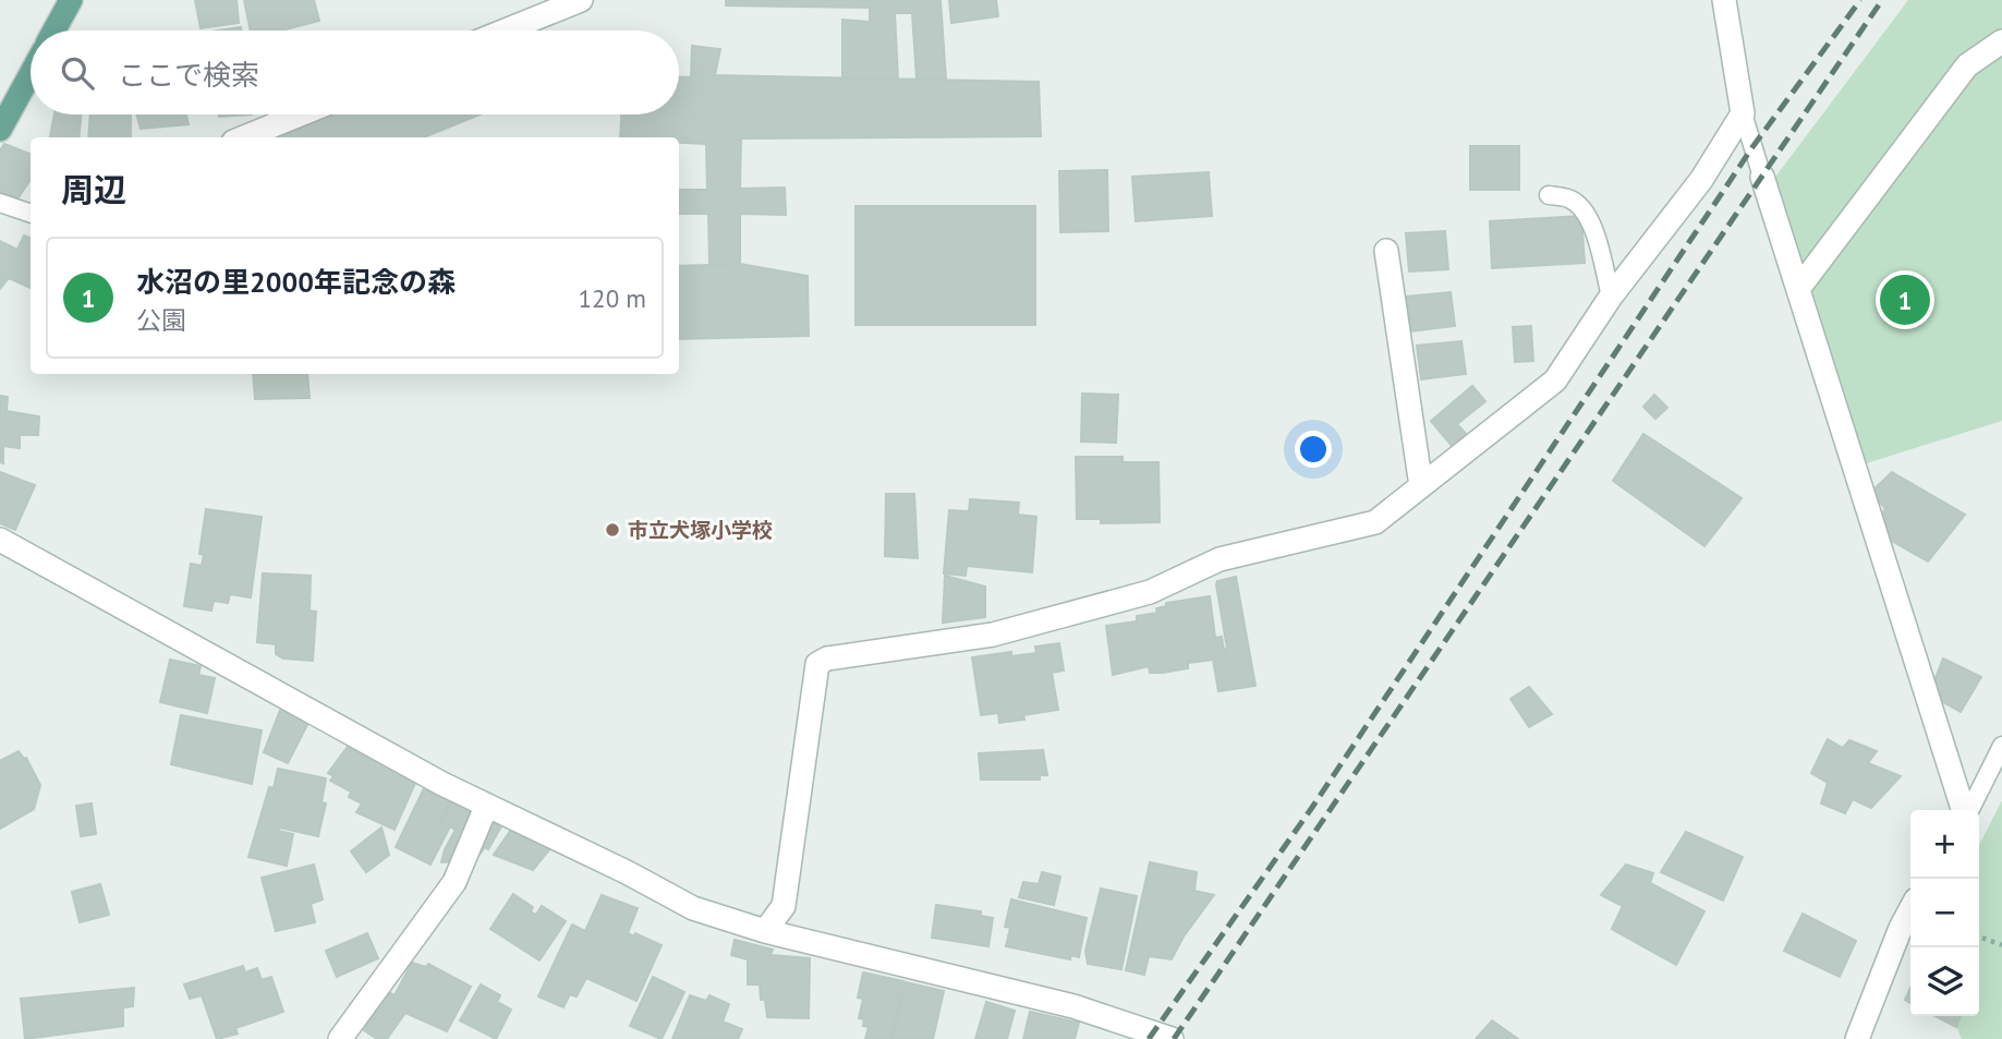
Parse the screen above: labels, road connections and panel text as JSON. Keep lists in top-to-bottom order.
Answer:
{
  "places": ["市立犬塚小学校"],
  "page": {
    "search": "ここで検索",
    "heading": "周辺",
    "list": [
      {
        "mark": "1",
        "name": "水沼の里2000年記念の森",
        "note": "公園",
        "value": "120 m"
      }
    ],
    "pins": "1",
    "map_buttons": ["+", "−"]
  }
}
